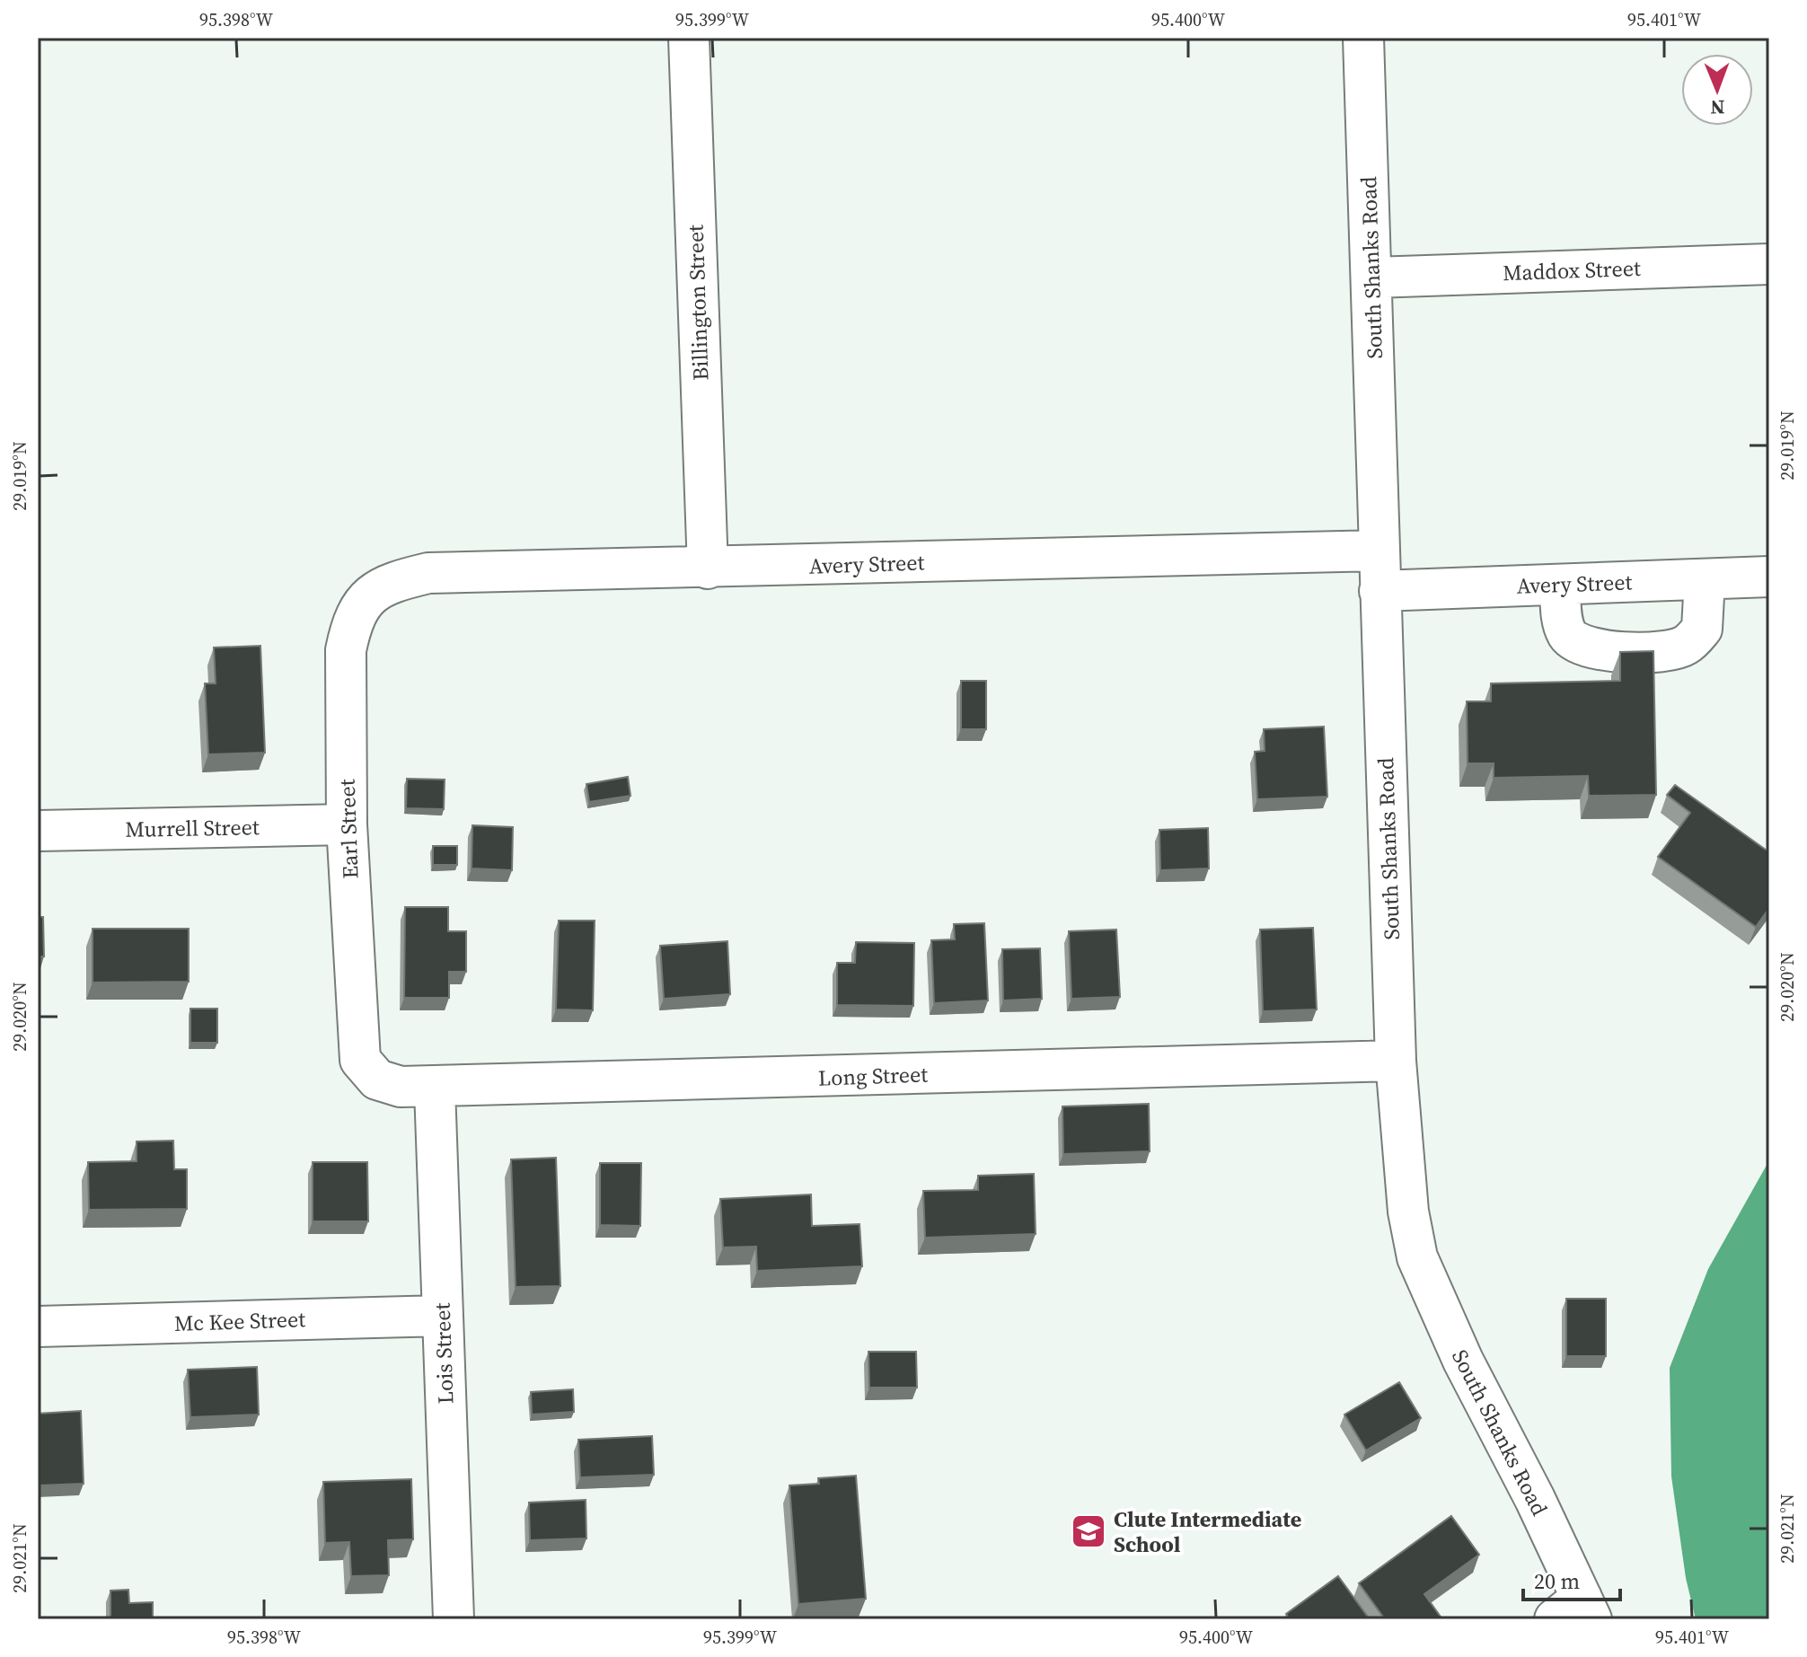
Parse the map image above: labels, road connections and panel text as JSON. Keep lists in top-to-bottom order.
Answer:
{
  "streets": {
    "street": [
      "South Shanks Road",
      "Maddox Street",
      "Billington Street",
      "Avery Street",
      "Murrell Street",
      "Earl Street",
      "Long Street",
      "Mc Kee Street",
      "Lois Street"
    ]
  },
  "crossings": [
    ["South Shanks Road", "Maddox Street"],
    ["South Shanks Road", "Avery Street"],
    ["South Shanks Road", "Long Street"],
    ["Billington Street", "Avery Street"],
    ["Avery Street", "Earl Street"],
    ["Murrell Street", "Earl Street"],
    ["Earl Street", "Long Street"],
    ["Long Street", "Lois Street"],
    ["Mc Kee Street", "Lois Street"]
  ],
  "places": {
    "school or university": ["Clute Intermediate School"]
  },
  "scale_bar": "20 m",
  "north": "bottom",
  "coordinates": [
    "95.398°W",
    "95.399°W",
    "95.400°W",
    "95.401°W",
    "29.019°N",
    "29.020°N",
    "29.021°N"
  ]
}
